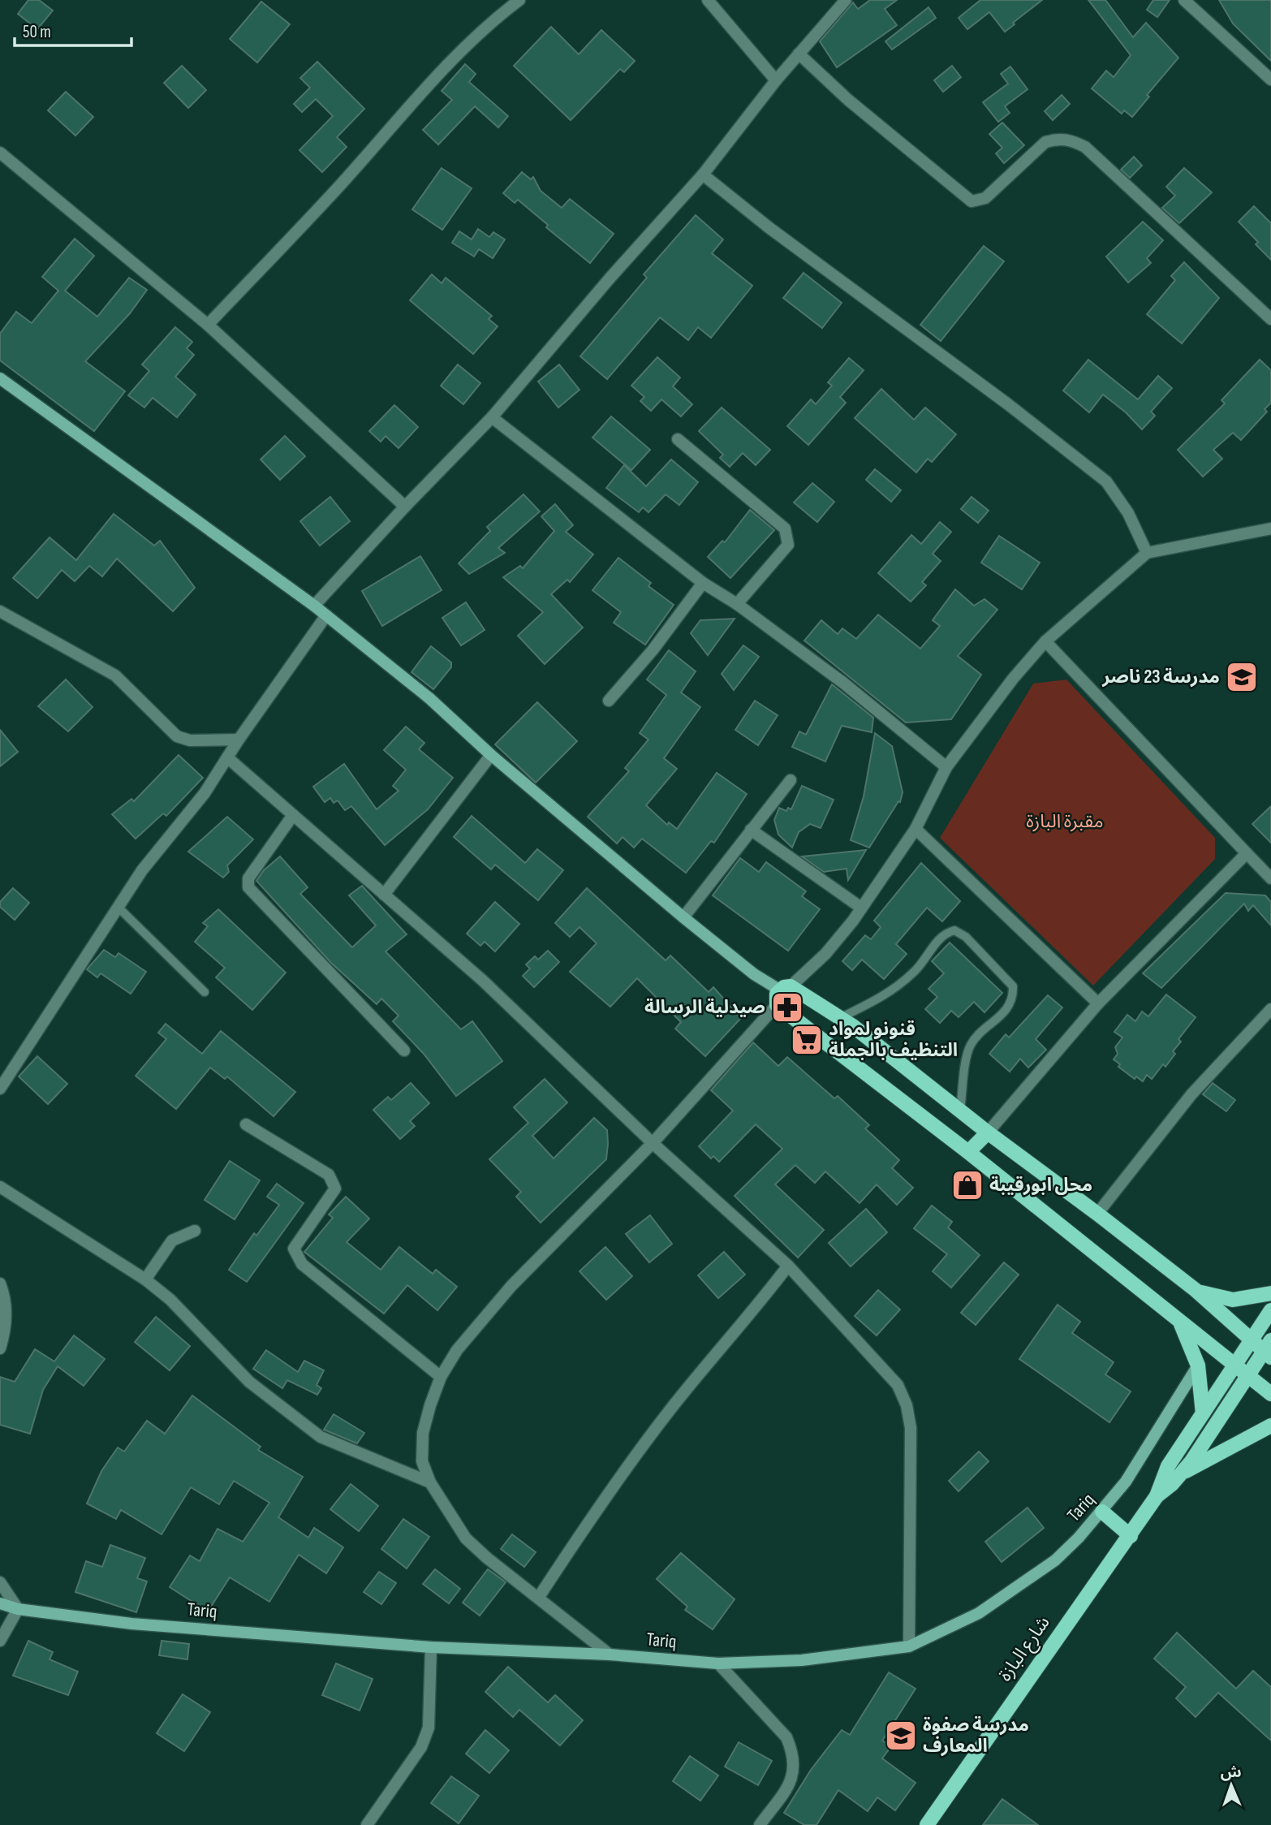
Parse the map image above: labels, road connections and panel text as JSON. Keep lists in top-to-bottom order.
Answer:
{
  "streets": {
    "main road": ["Tariq", "شارع البازة"]
  },
  "parks": ["مقبرة البازة"],
  "places": {
    "school or university": ["مدرسة 23 ناصر", "مدرسة صفوة المعارف"],
    "pharmacy": ["صيدلية الرسالة"],
    "supermarket": ["قنونو لمواد التنظيف بالجملة"],
    "shop": ["محل ابورقيبة"]
  },
  "scale_bar": "50 m",
  "north": "top"
}
